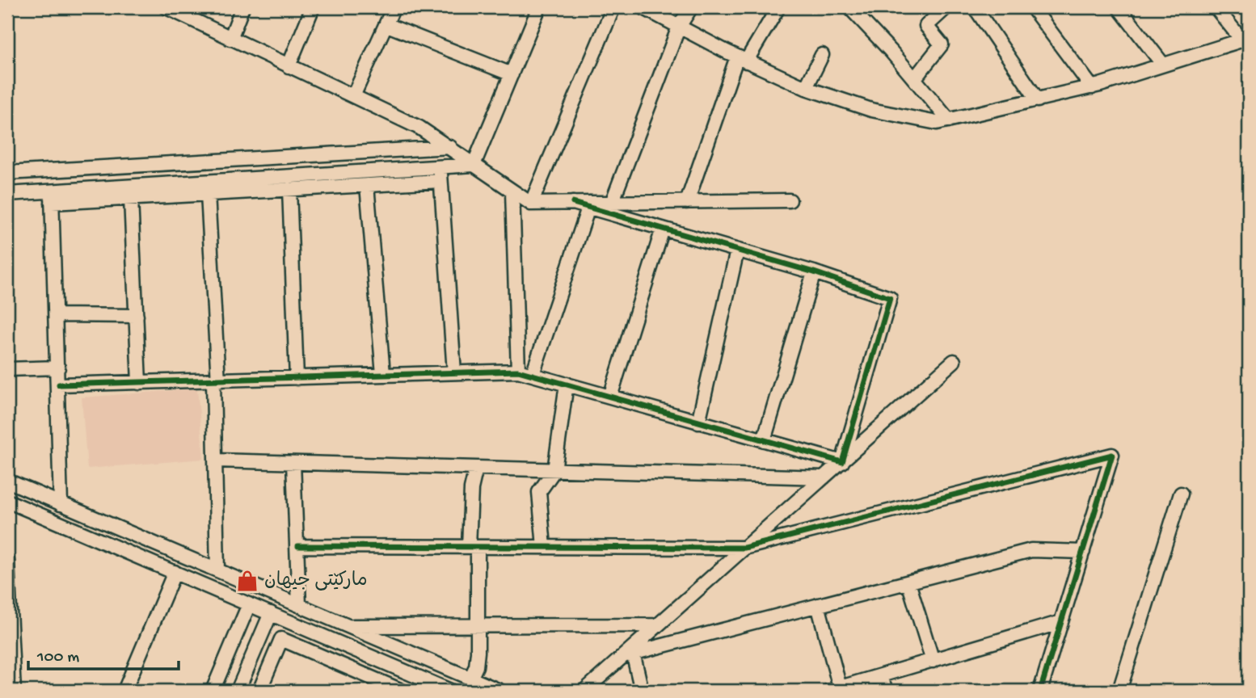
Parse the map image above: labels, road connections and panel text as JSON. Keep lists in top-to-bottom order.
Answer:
{
  "places": {
    "shop": ["مارکێتی جیهان"]
  },
  "scale_bar": "100 m"
}
